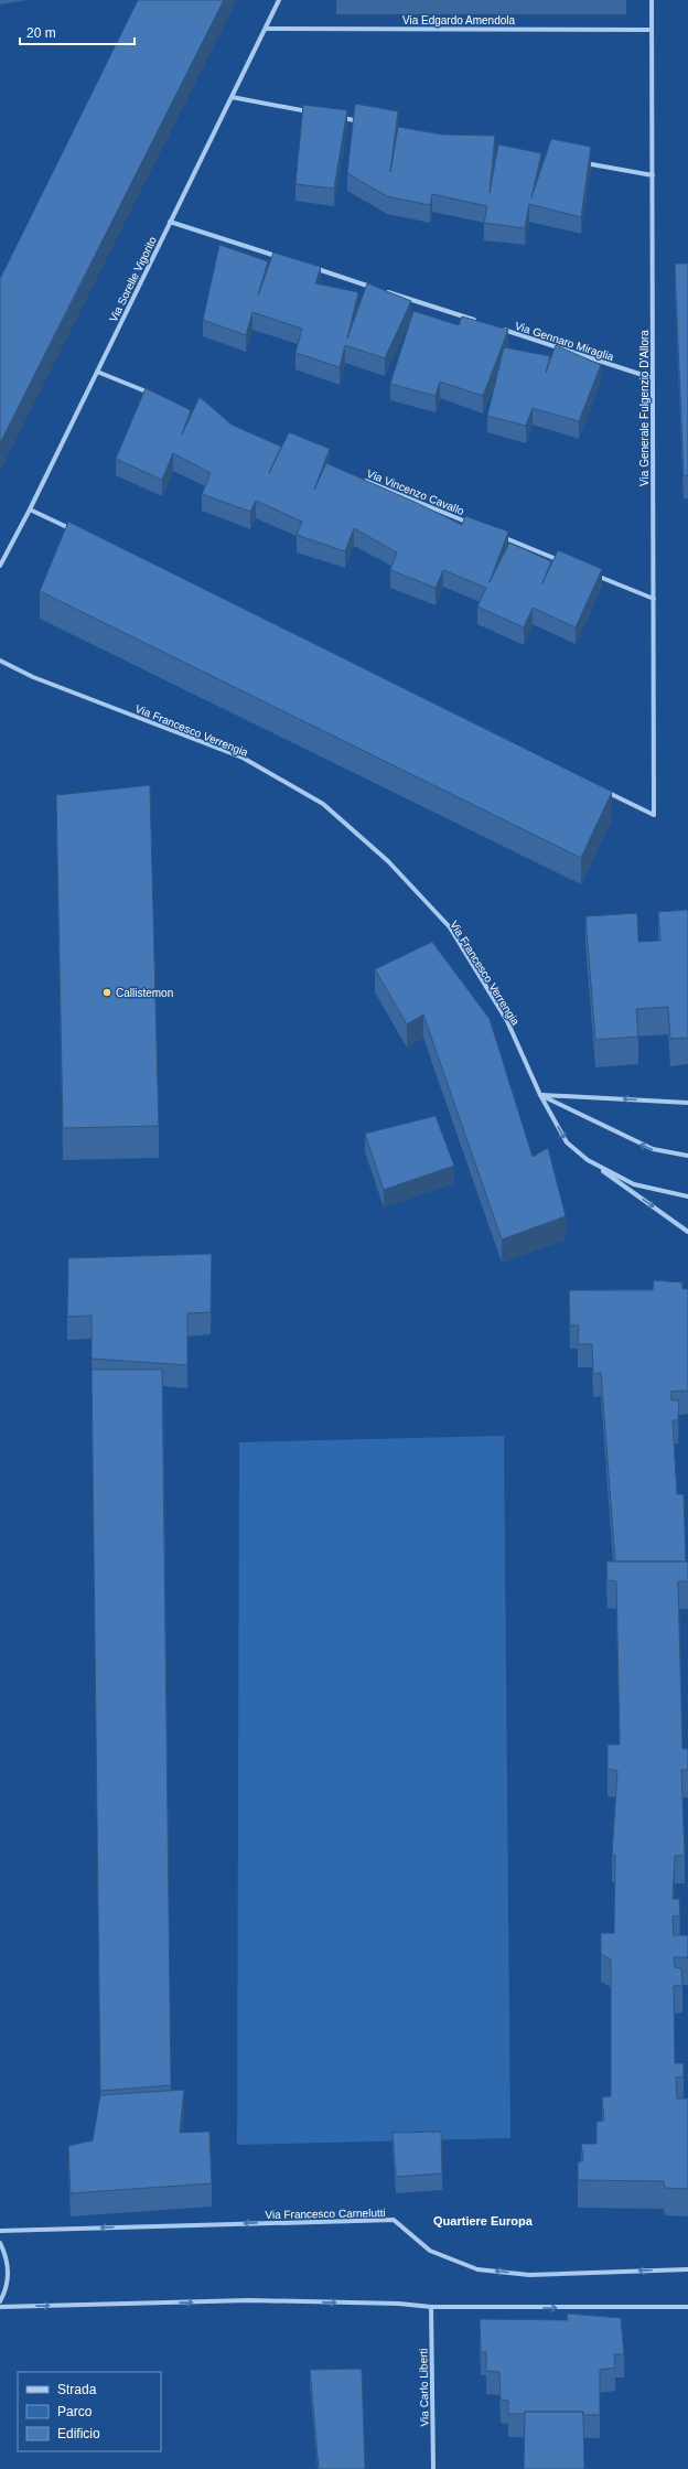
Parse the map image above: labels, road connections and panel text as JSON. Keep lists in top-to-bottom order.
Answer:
{
  "streets": {
    "street": [
      "Via Edgardo Amendola",
      "Via Sorelle Vigorito",
      "Via Gennaro Miraglia",
      "Via Generale Fulgenzio D'Allora",
      "Via Vincenzo Cavallo",
      "Via Francesco Verrengia",
      "Via Francesco Carnelutti",
      "Via Carlo Liberti"
    ]
  },
  "crossings": [
    ["Via Edgardo Amendola", "Via Sorelle Vigorito"],
    ["Via Edgardo Amendola", "Via Generale Fulgenzio D'Allora"],
    ["Via Gennaro Miraglia", "Via Generale Fulgenzio D'Allora"]
  ],
  "districts": ["Quartiere Europa"],
  "places": ["Callistemon"],
  "legend": ["Strada", "Parco", "Edificio"],
  "scale_bar": "20 m"
}
